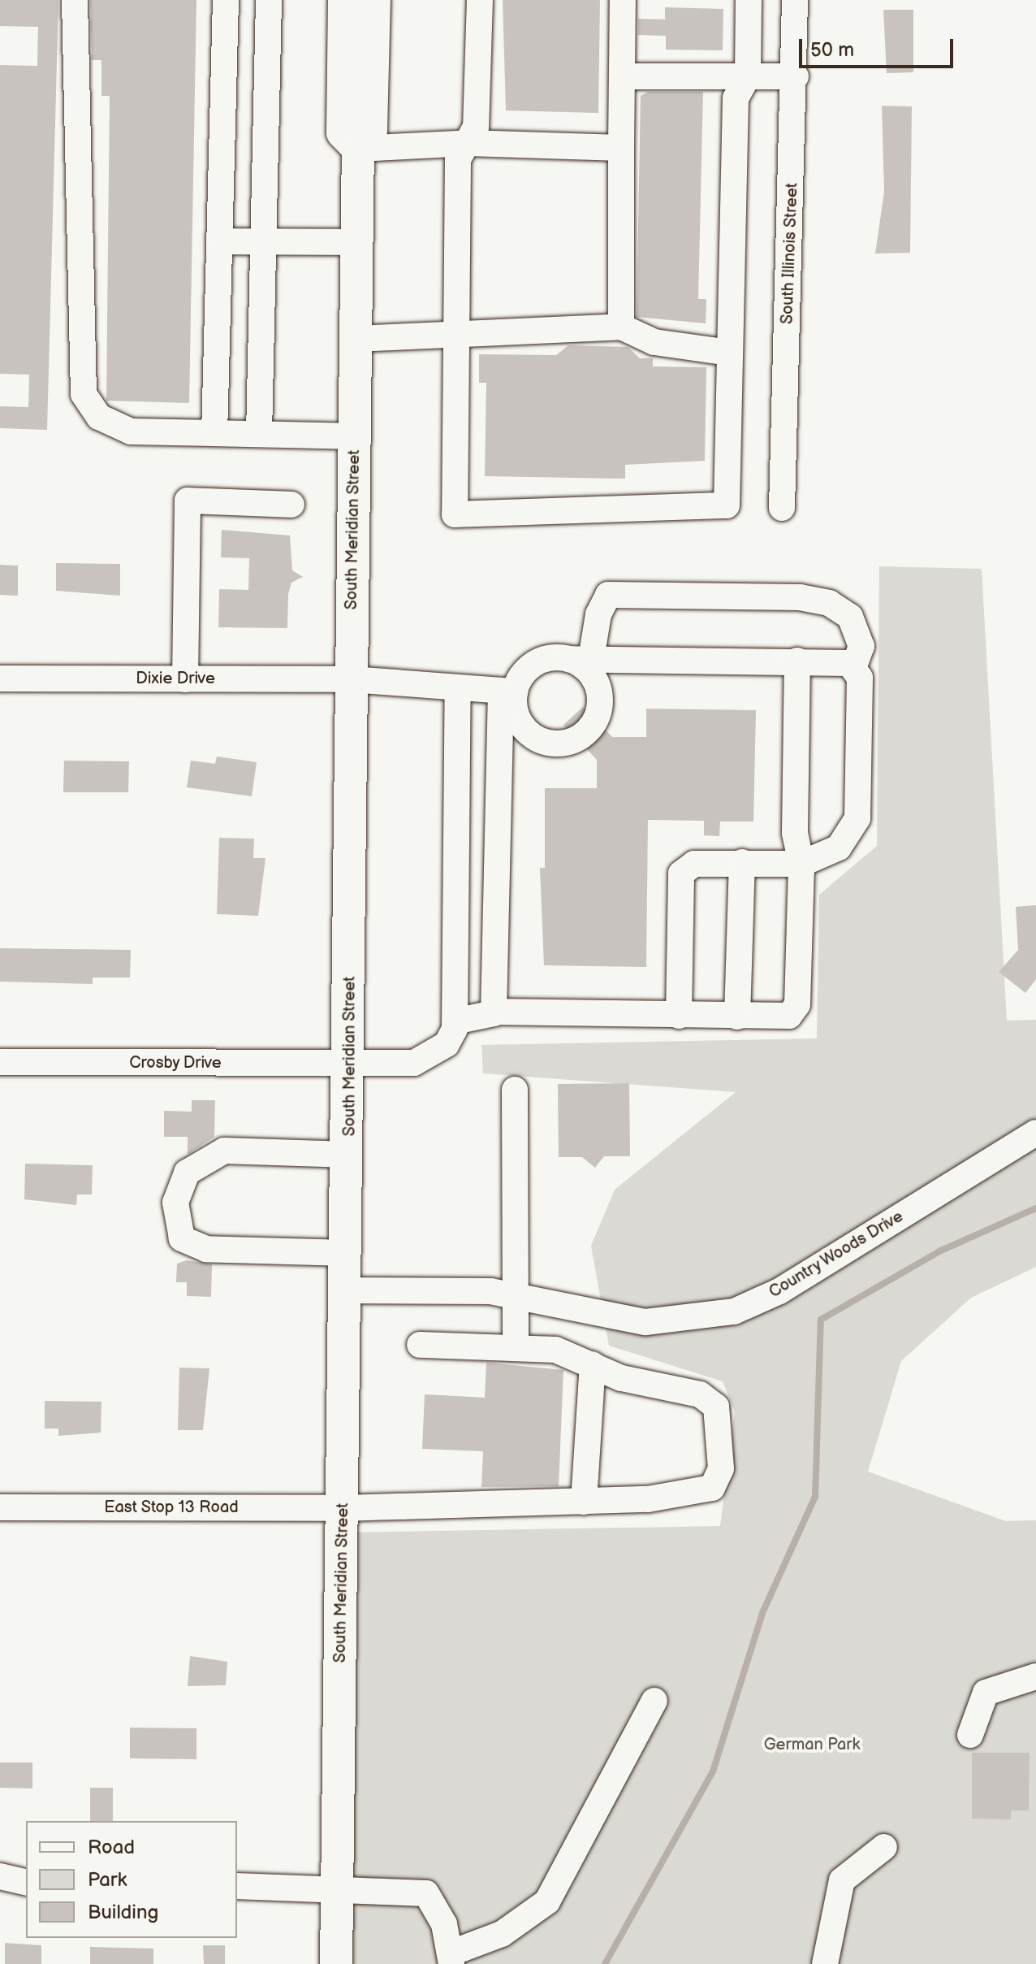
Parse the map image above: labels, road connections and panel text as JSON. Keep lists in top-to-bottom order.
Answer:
{
  "streets": {
    "main road": ["South Meridian Street"],
    "street": [
      "South Illinois Street",
      "Dixie Drive",
      "Crosby Drive",
      "Country Woods Drive",
      "East Stop 13 Road"
    ]
  },
  "crossings": [
    ["South Meridian Street", "Dixie Drive"],
    ["South Meridian Street", "Crosby Drive"],
    ["South Meridian Street", "Country Woods Drive"],
    ["South Meridian Street", "East Stop 13 Road"]
  ],
  "parks": ["German Park"],
  "legend": ["Road", "Park", "Building"],
  "scale_bar": "50 m"
}
